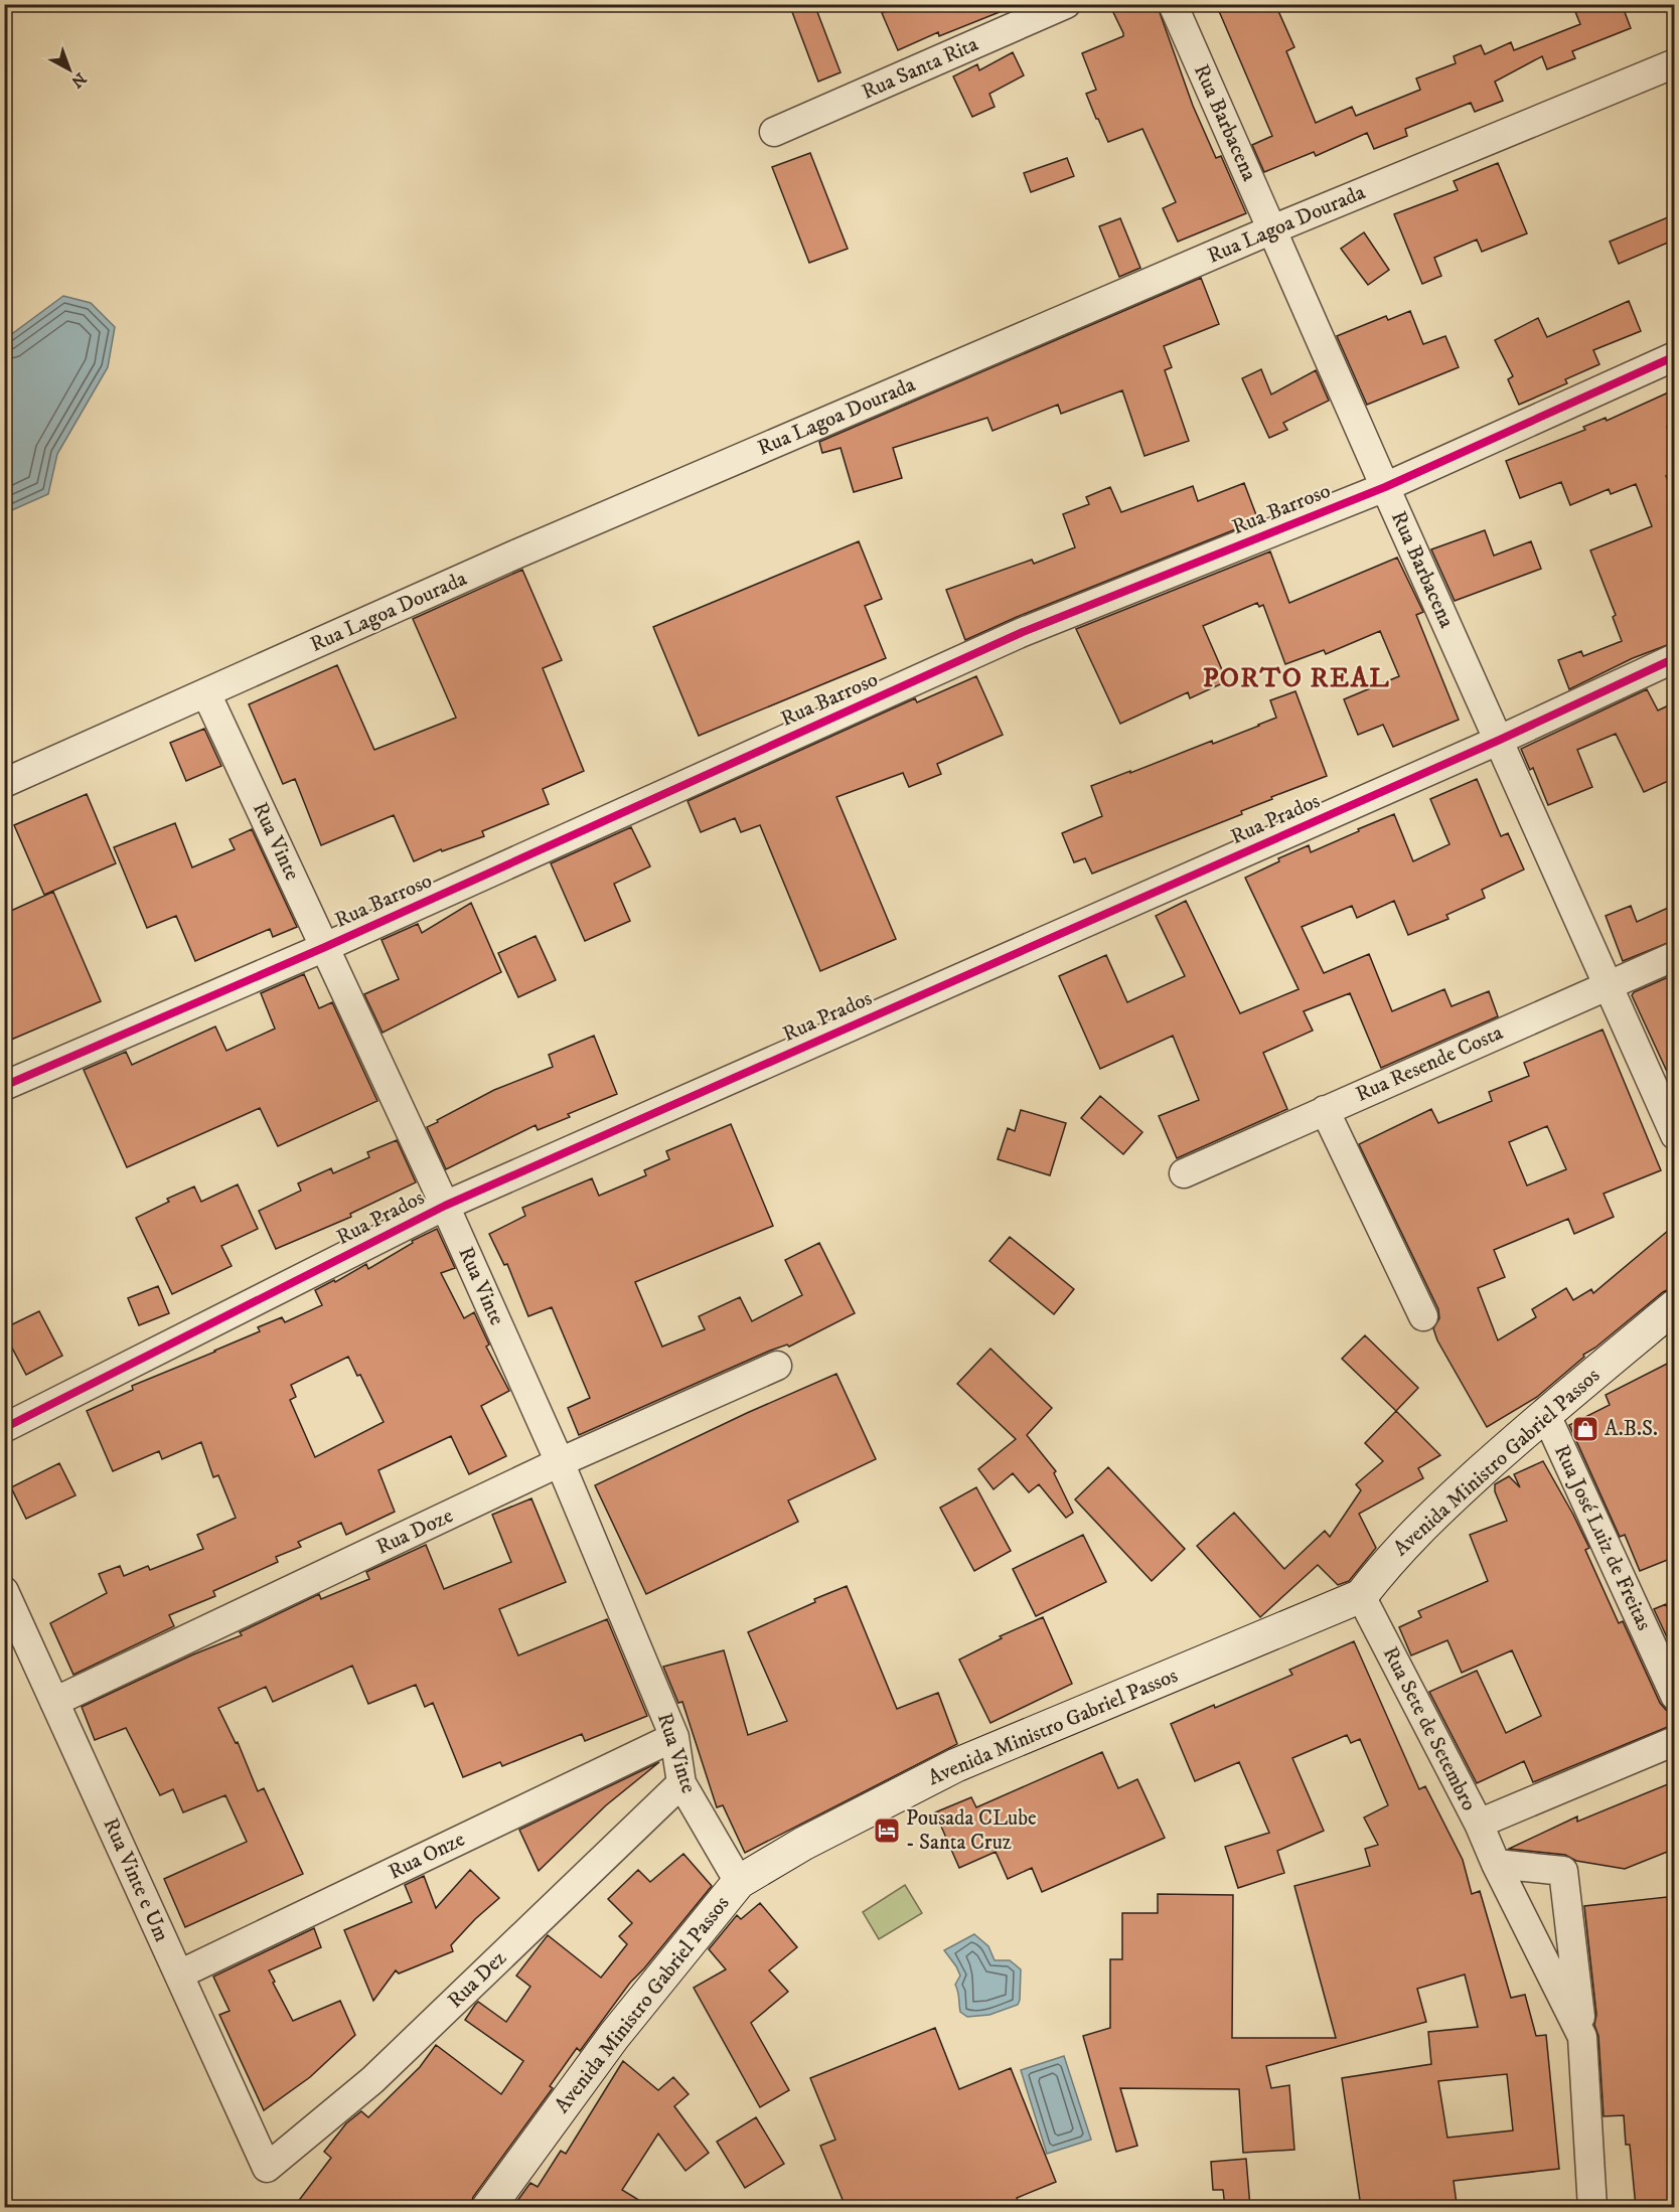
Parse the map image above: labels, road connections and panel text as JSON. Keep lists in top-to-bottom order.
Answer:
{
  "streets": {
    "main road": ["Avenida Ministro Gabriel Passos"],
    "street": [
      "Rua Santa Rita",
      "Rua Barbacena",
      "Rua Lagoa Dourada",
      "Rua Barroso",
      "Rua Prados",
      "Rua Vinte",
      "Rua Resende Costa",
      "Rua Doze",
      "Rua José Luiz de Freitas",
      "Rua Sete de Setembro",
      "Rua Onze",
      "Rua Vinte e Um",
      "Rua Dez"
    ]
  },
  "crossings": [
    ["Rua Barbacena", "Rua Lagoa Dourada"],
    ["Rua Barbacena", "Rua Barroso"],
    ["Rua Barbacena", "Rua Prados"],
    ["Rua Barbacena", "Rua Resende Costa"],
    ["Rua Lagoa Dourada", "Rua Vinte"],
    ["Rua Barroso", "Rua Vinte"],
    ["Rua Prados", "Rua Vinte"],
    ["Rua Vinte", "Avenida Ministro Gabriel Passos"],
    ["Rua Vinte", "Rua Doze"],
    ["Rua Vinte", "Rua Onze"],
    ["Rua Vinte", "Rua Dez"],
    ["Avenida Ministro Gabriel Passos", "Rua José Luiz de Freitas"],
    ["Avenida Ministro Gabriel Passos", "Rua Sete de Setembro"],
    ["Rua Doze", "Rua Vinte e Um"],
    ["Rua Onze", "Rua Vinte e Um"],
    ["Rua Vinte e Um", "Rua Dez"]
  ],
  "districts": ["PORTO REAL"],
  "places": {
    "shop": ["A.B.S."],
    "hotel": ["Pousada CLube - Santa Cruz"]
  },
  "north": "bottom right"
}
